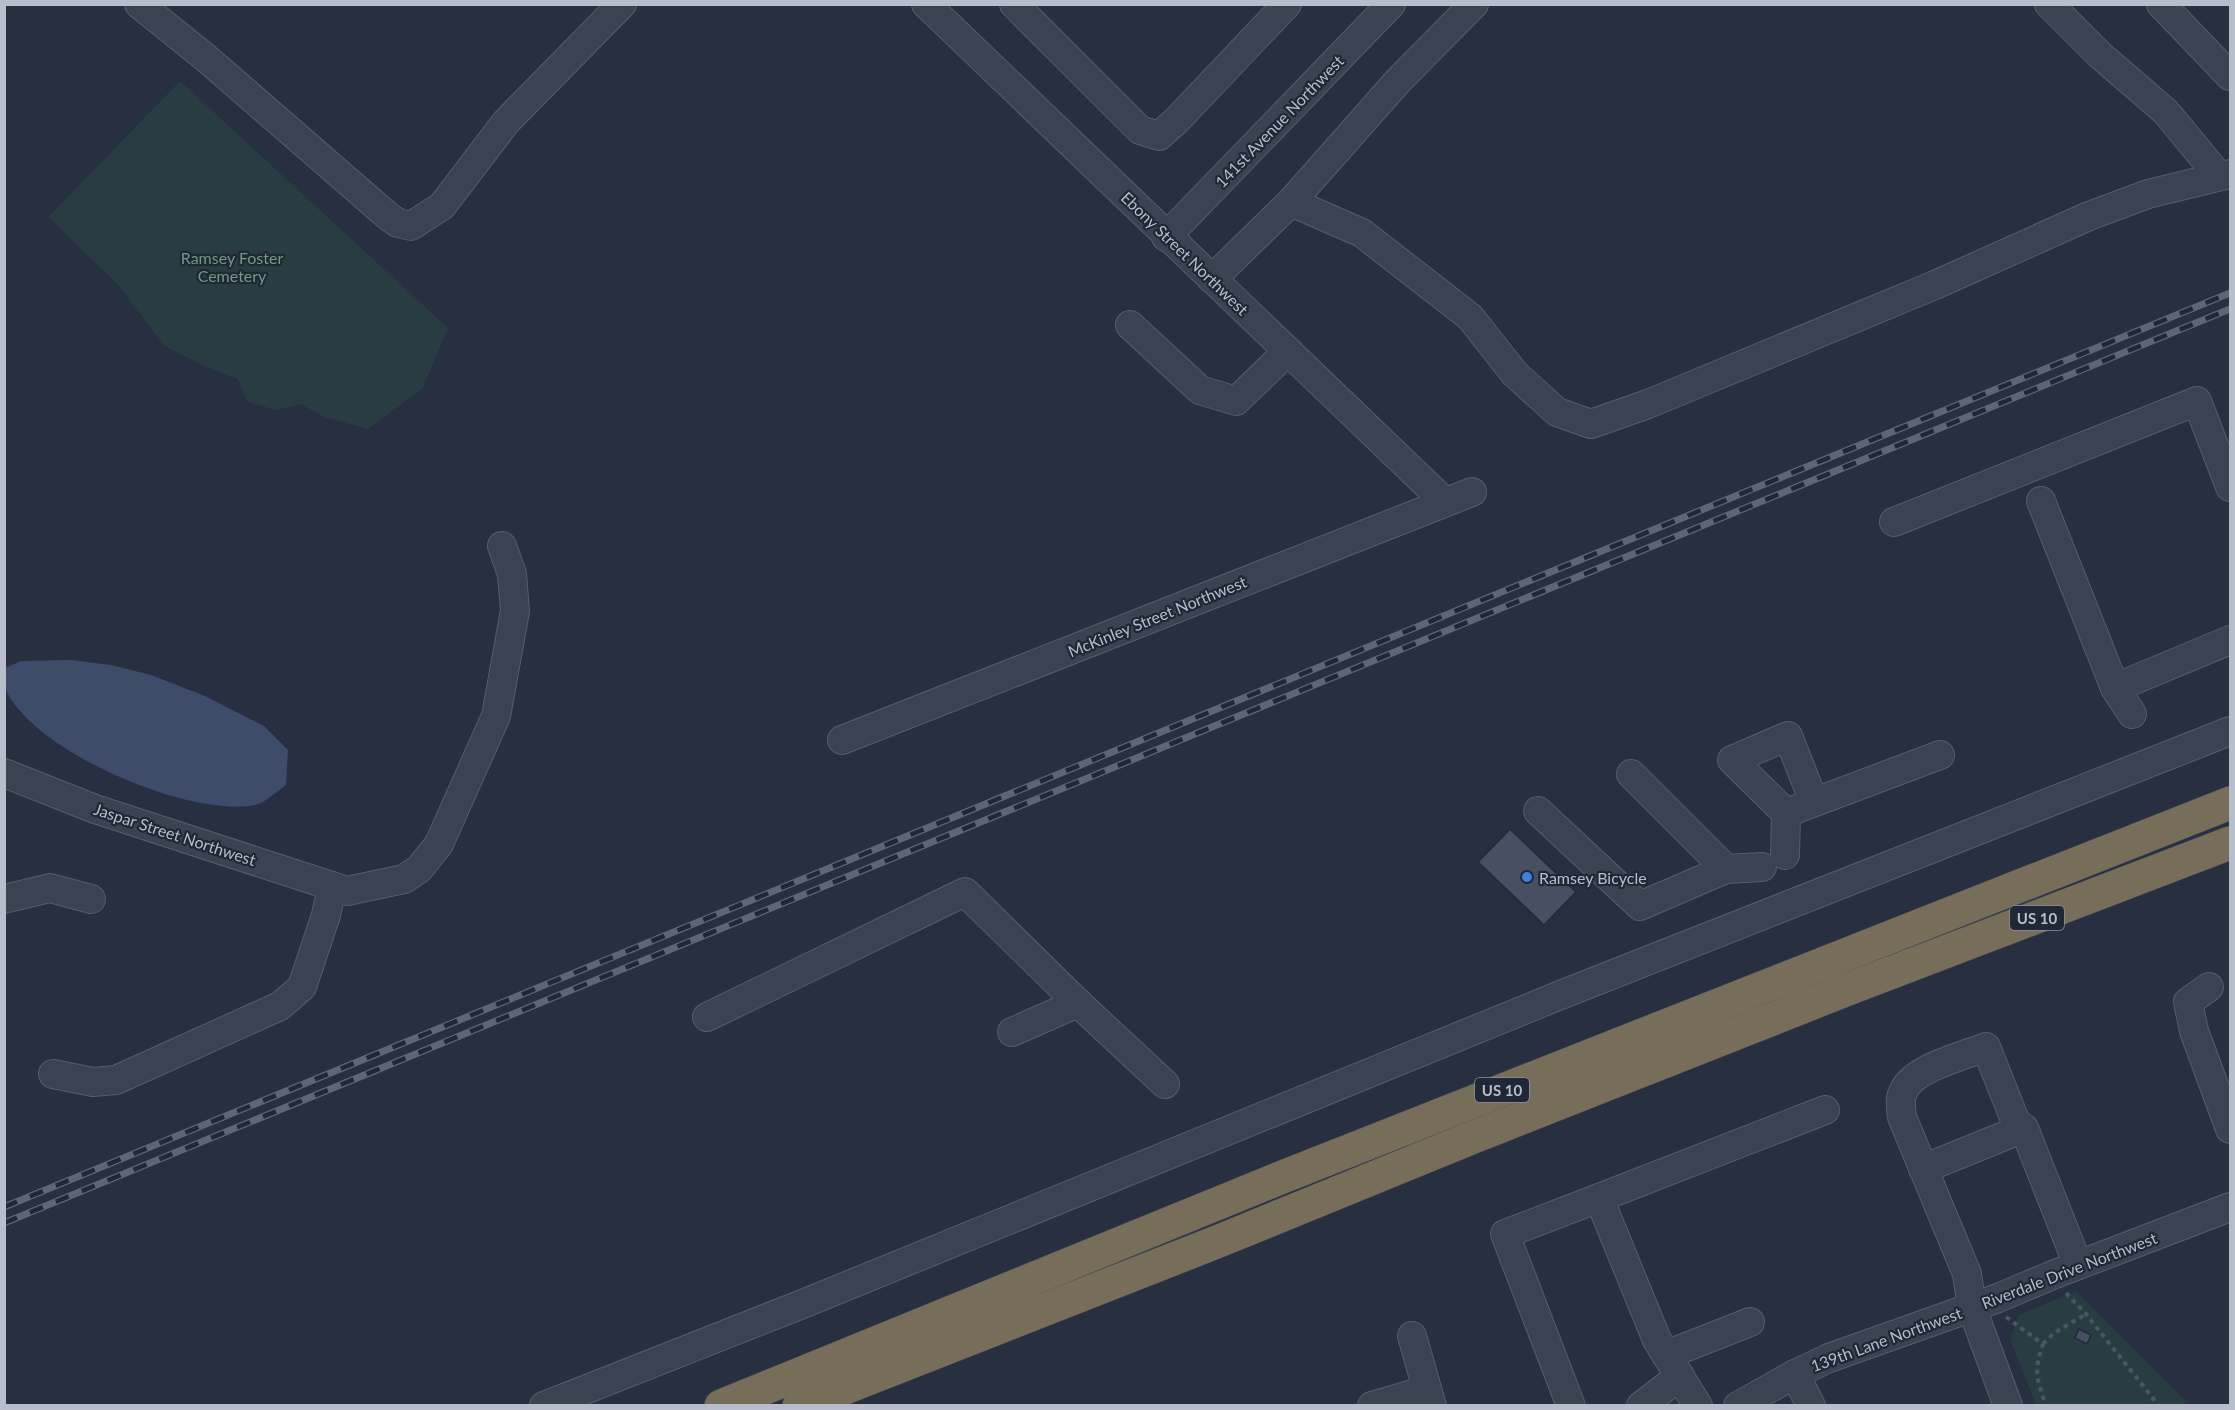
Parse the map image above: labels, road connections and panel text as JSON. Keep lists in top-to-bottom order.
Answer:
{
  "streets": {
    "highway": ["US 10"],
    "street": [
      "141st Avenue Northwest",
      "Ebony Street Northwest",
      "McKinley Street Northwest",
      "Jaspar Street Northwest",
      "Riverdale Drive Northwest",
      "139th Lane Northwest"
    ]
  },
  "crossings": [
    ["141st Avenue Northwest", "Ebony Street Northwest"],
    ["Ebony Street Northwest", "McKinley Street Northwest"],
    ["Riverdale Drive Northwest", "139th Lane Northwest"]
  ],
  "parks": ["Ramsey Foster Cemetery"],
  "places": ["Ramsey Bicycle"]
}
